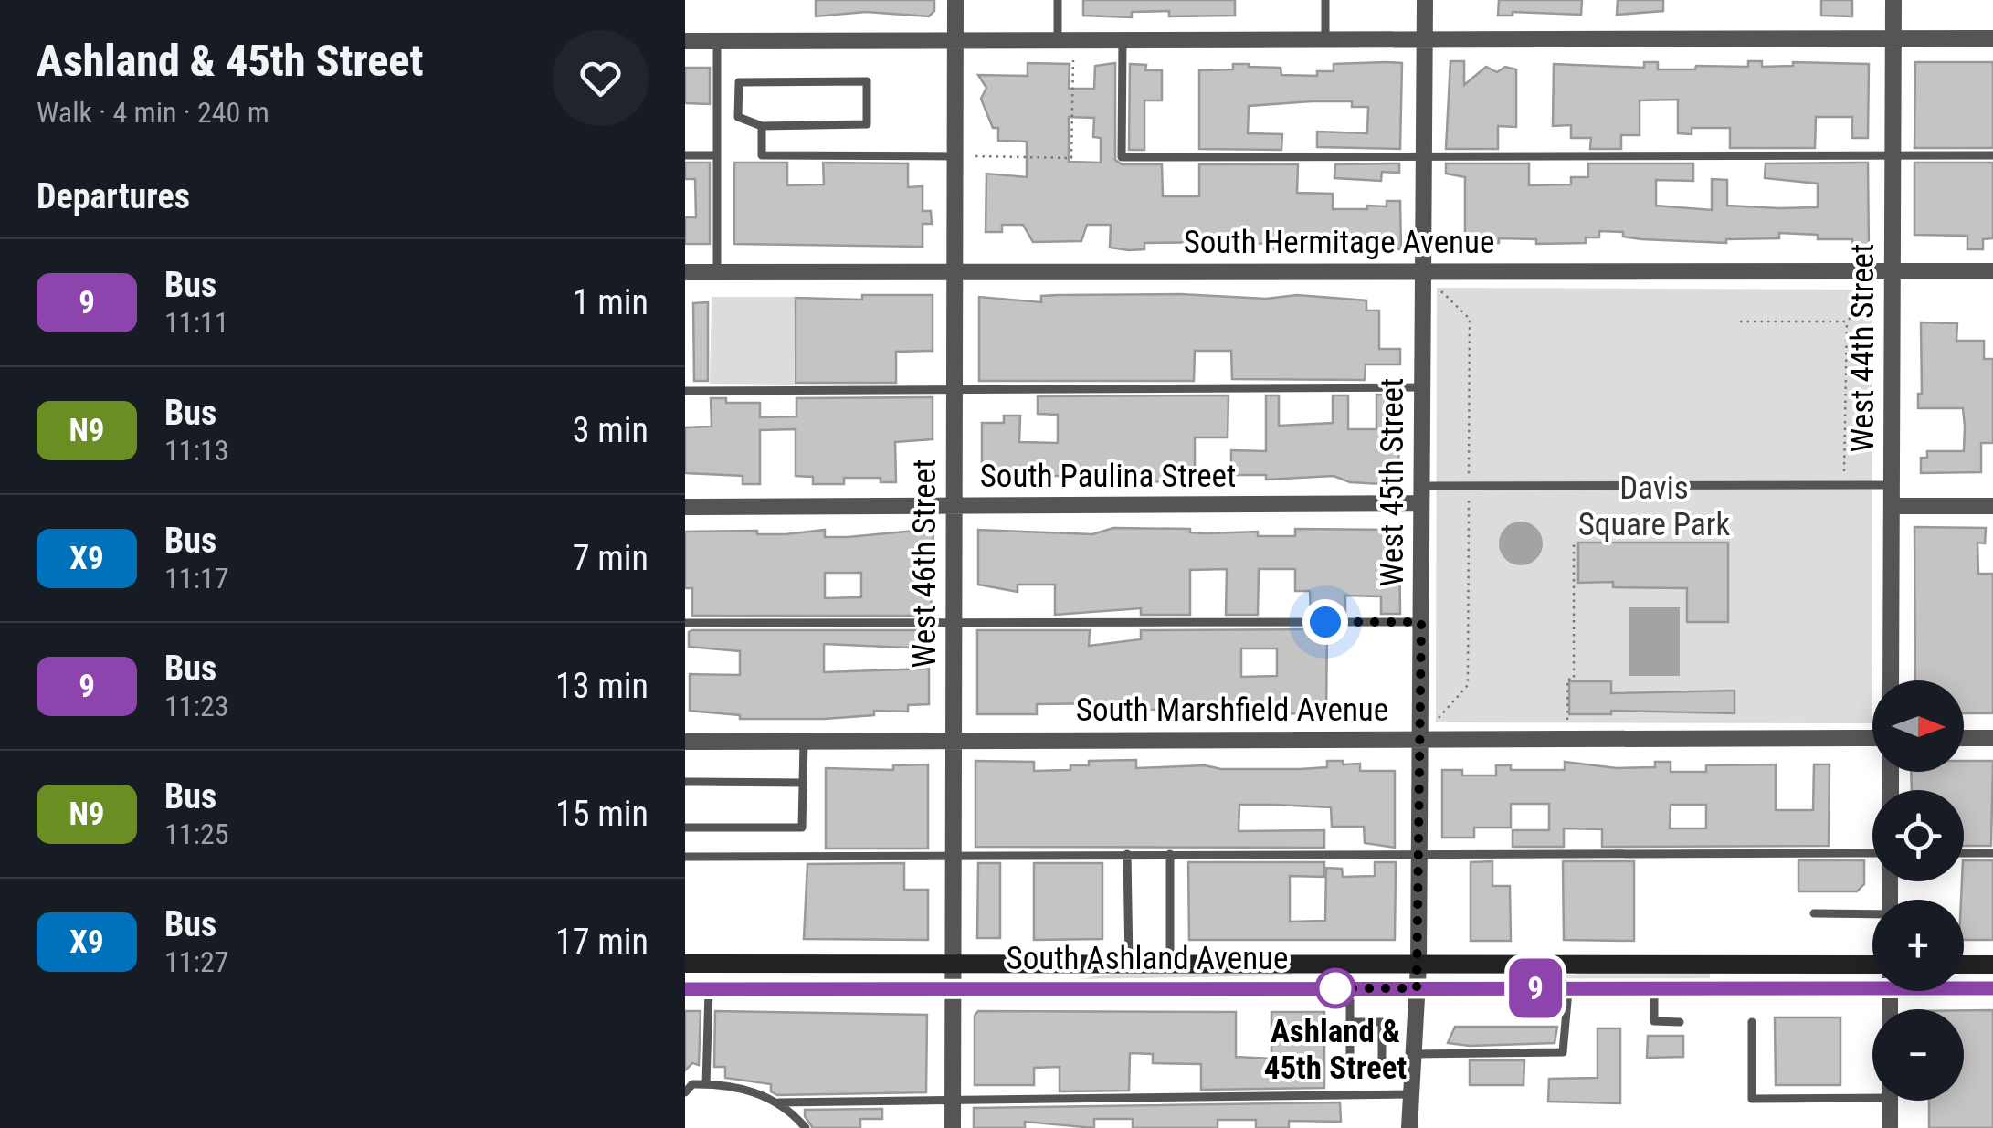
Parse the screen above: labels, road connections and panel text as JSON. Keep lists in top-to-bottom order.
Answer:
{
  "streets": {
    "main road": ["South Ashland Avenue"],
    "street": [
      "South Hermitage Avenue",
      "West 44th Street",
      "South Paulina Street",
      "West 45th Street",
      "West 46th Street",
      "South Marshfield Avenue"
    ]
  },
  "crossings": [
    ["South Hermitage Avenue", "West 44th Street"],
    ["South Hermitage Avenue", "West 45th Street"],
    ["South Hermitage Avenue", "West 46th Street"],
    ["South Paulina Street", "West 45th Street"],
    ["South Paulina Street", "West 46th Street"],
    ["West 45th Street", "South Marshfield Avenue"],
    ["West 45th Street", "South Ashland Avenue"],
    ["West 46th Street", "South Marshfield Avenue"],
    ["West 46th Street", "South Ashland Avenue"]
  ],
  "parks": ["Davis Square Park"],
  "places": ["Ashland & 45th Street"],
  "lines": ["bus line 9"],
  "north": "right",
  "page": {
    "heading": [
      ["Ashland & 45th Street", "Walk · 4 min · 240 m"],
      "Departures"
    ],
    "on_map": "9",
    "list": [
      {
        "mark": "9",
        "name": "Bus",
        "note": "11:11",
        "value": "1 min"
      },
      {
        "mark": "N9",
        "name": "Bus",
        "note": "11:13",
        "value": "3 min"
      },
      {
        "mark": "X9",
        "name": "Bus",
        "note": "11:17",
        "value": "7 min"
      },
      {
        "mark": "9",
        "name": "Bus",
        "note": "11:23",
        "value": "13 min"
      },
      {
        "mark": "N9",
        "name": "Bus",
        "note": "11:25",
        "value": "15 min"
      },
      {
        "mark": "X9",
        "name": "Bus",
        "note": "11:27",
        "value": "17 min"
      }
    ],
    "map_buttons": ["+", "−"]
  }
}
